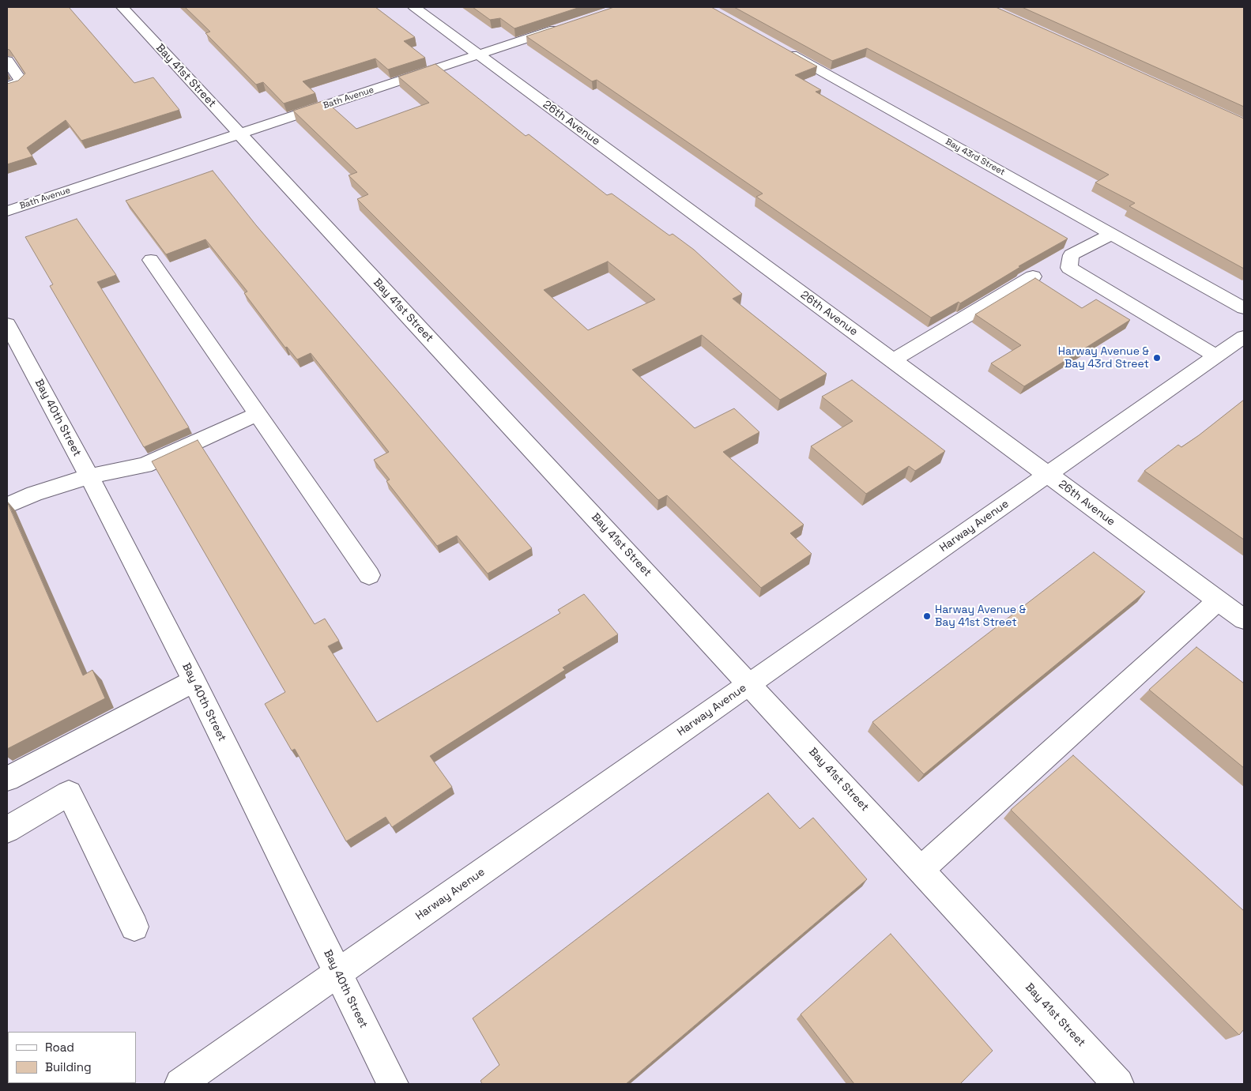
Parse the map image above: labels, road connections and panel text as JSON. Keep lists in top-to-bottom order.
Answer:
{
  "streets": {
    "street": [
      "Bay 41st Street",
      "Bath Avenue",
      "26th Avenue",
      "Bay 43rd Street",
      "Bay 40th Street",
      "Harway Avenue"
    ]
  },
  "crossings": [
    ["Bay 41st Street", "Bath Avenue"],
    ["Bay 41st Street", "Harway Avenue"],
    ["Bath Avenue", "26th Avenue"],
    ["26th Avenue", "Harway Avenue"],
    ["Bay 40th Street", "Harway Avenue"]
  ],
  "places": ["Harway Avenue & Bay 43rd Street", "Harway Avenue & Bay 41st Street"],
  "legend": ["Road", "Building"]
}
